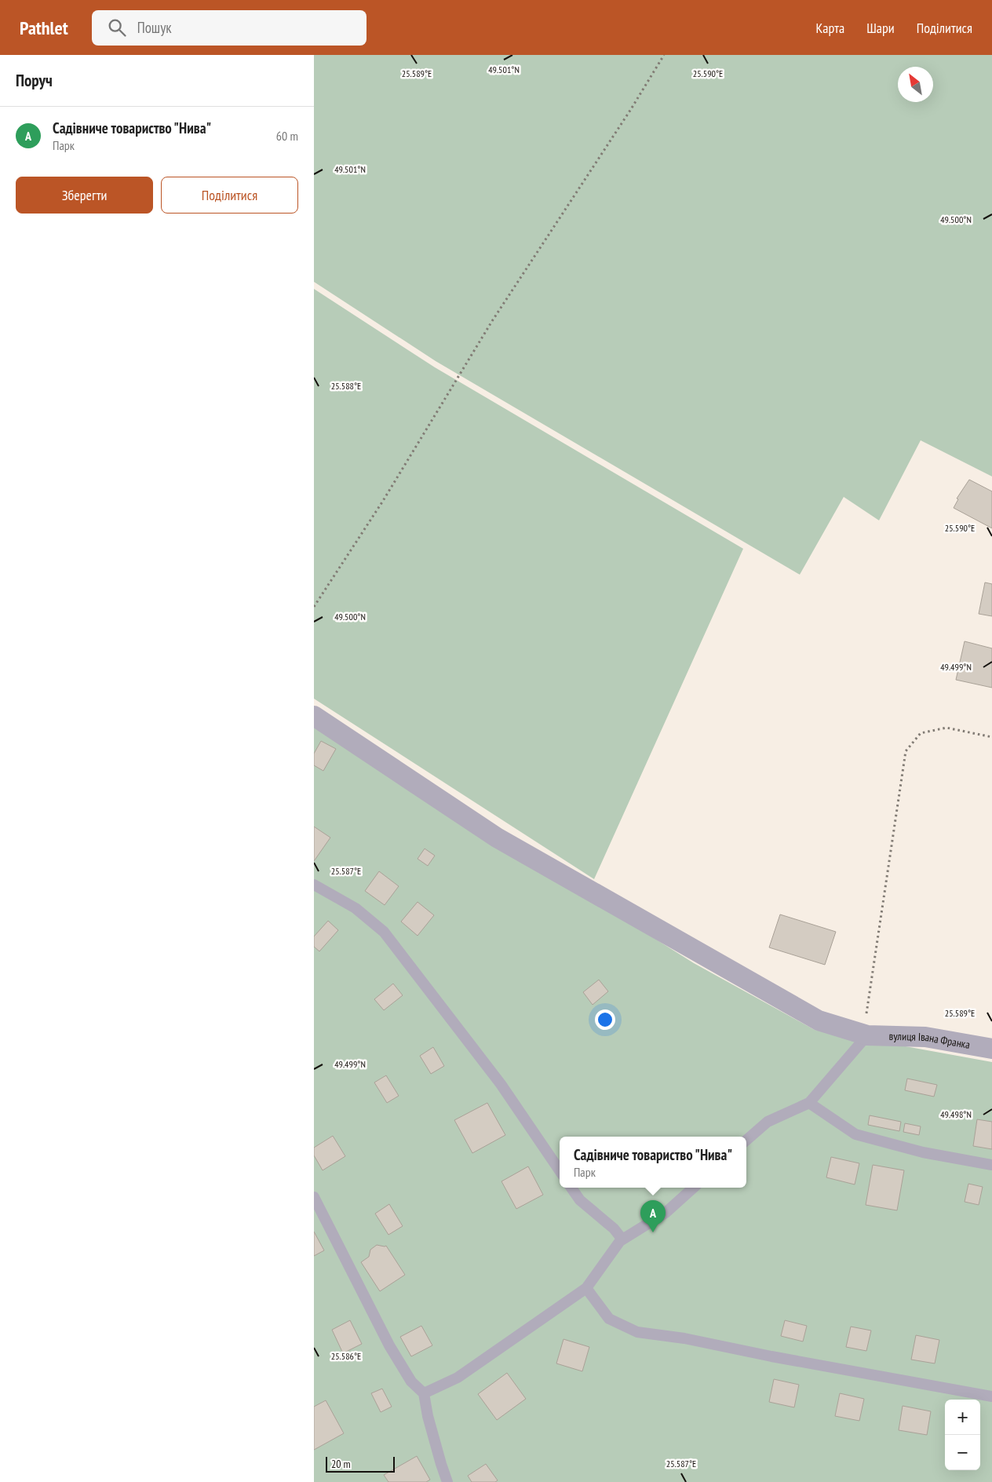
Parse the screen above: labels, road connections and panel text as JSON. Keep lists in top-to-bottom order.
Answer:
{
  "streets": {
    "street": ["вулиця Івана Франка"]
  },
  "scale_bar": "20 m",
  "north": "top left",
  "page": {
    "header": "Pathlet",
    "search": "Пошук",
    "nav": ["Карта", "Шари", "Поділитися"],
    "heading": "Поруч",
    "list": [
      {
        "mark": "A",
        "name": "Садівниче товариство \"Нива\"",
        "note": "Парк",
        "value": "60 m"
      }
    ],
    "buttons": ["Зберегти", "Поділитися"],
    "popup": ["Садівниче товариство \"Нива\"", "Парк"],
    "pins": "A",
    "map_buttons": ["+", "−"],
    "scale": "20 m"
  },
  "coordinates": [
    "49.501°N",
    "25.589°E",
    "25.590°E",
    "49.500°N",
    "25.588°E",
    "49.499°N",
    "25.587°E",
    "49.498°N",
    "25.586°E"
  ]
}
